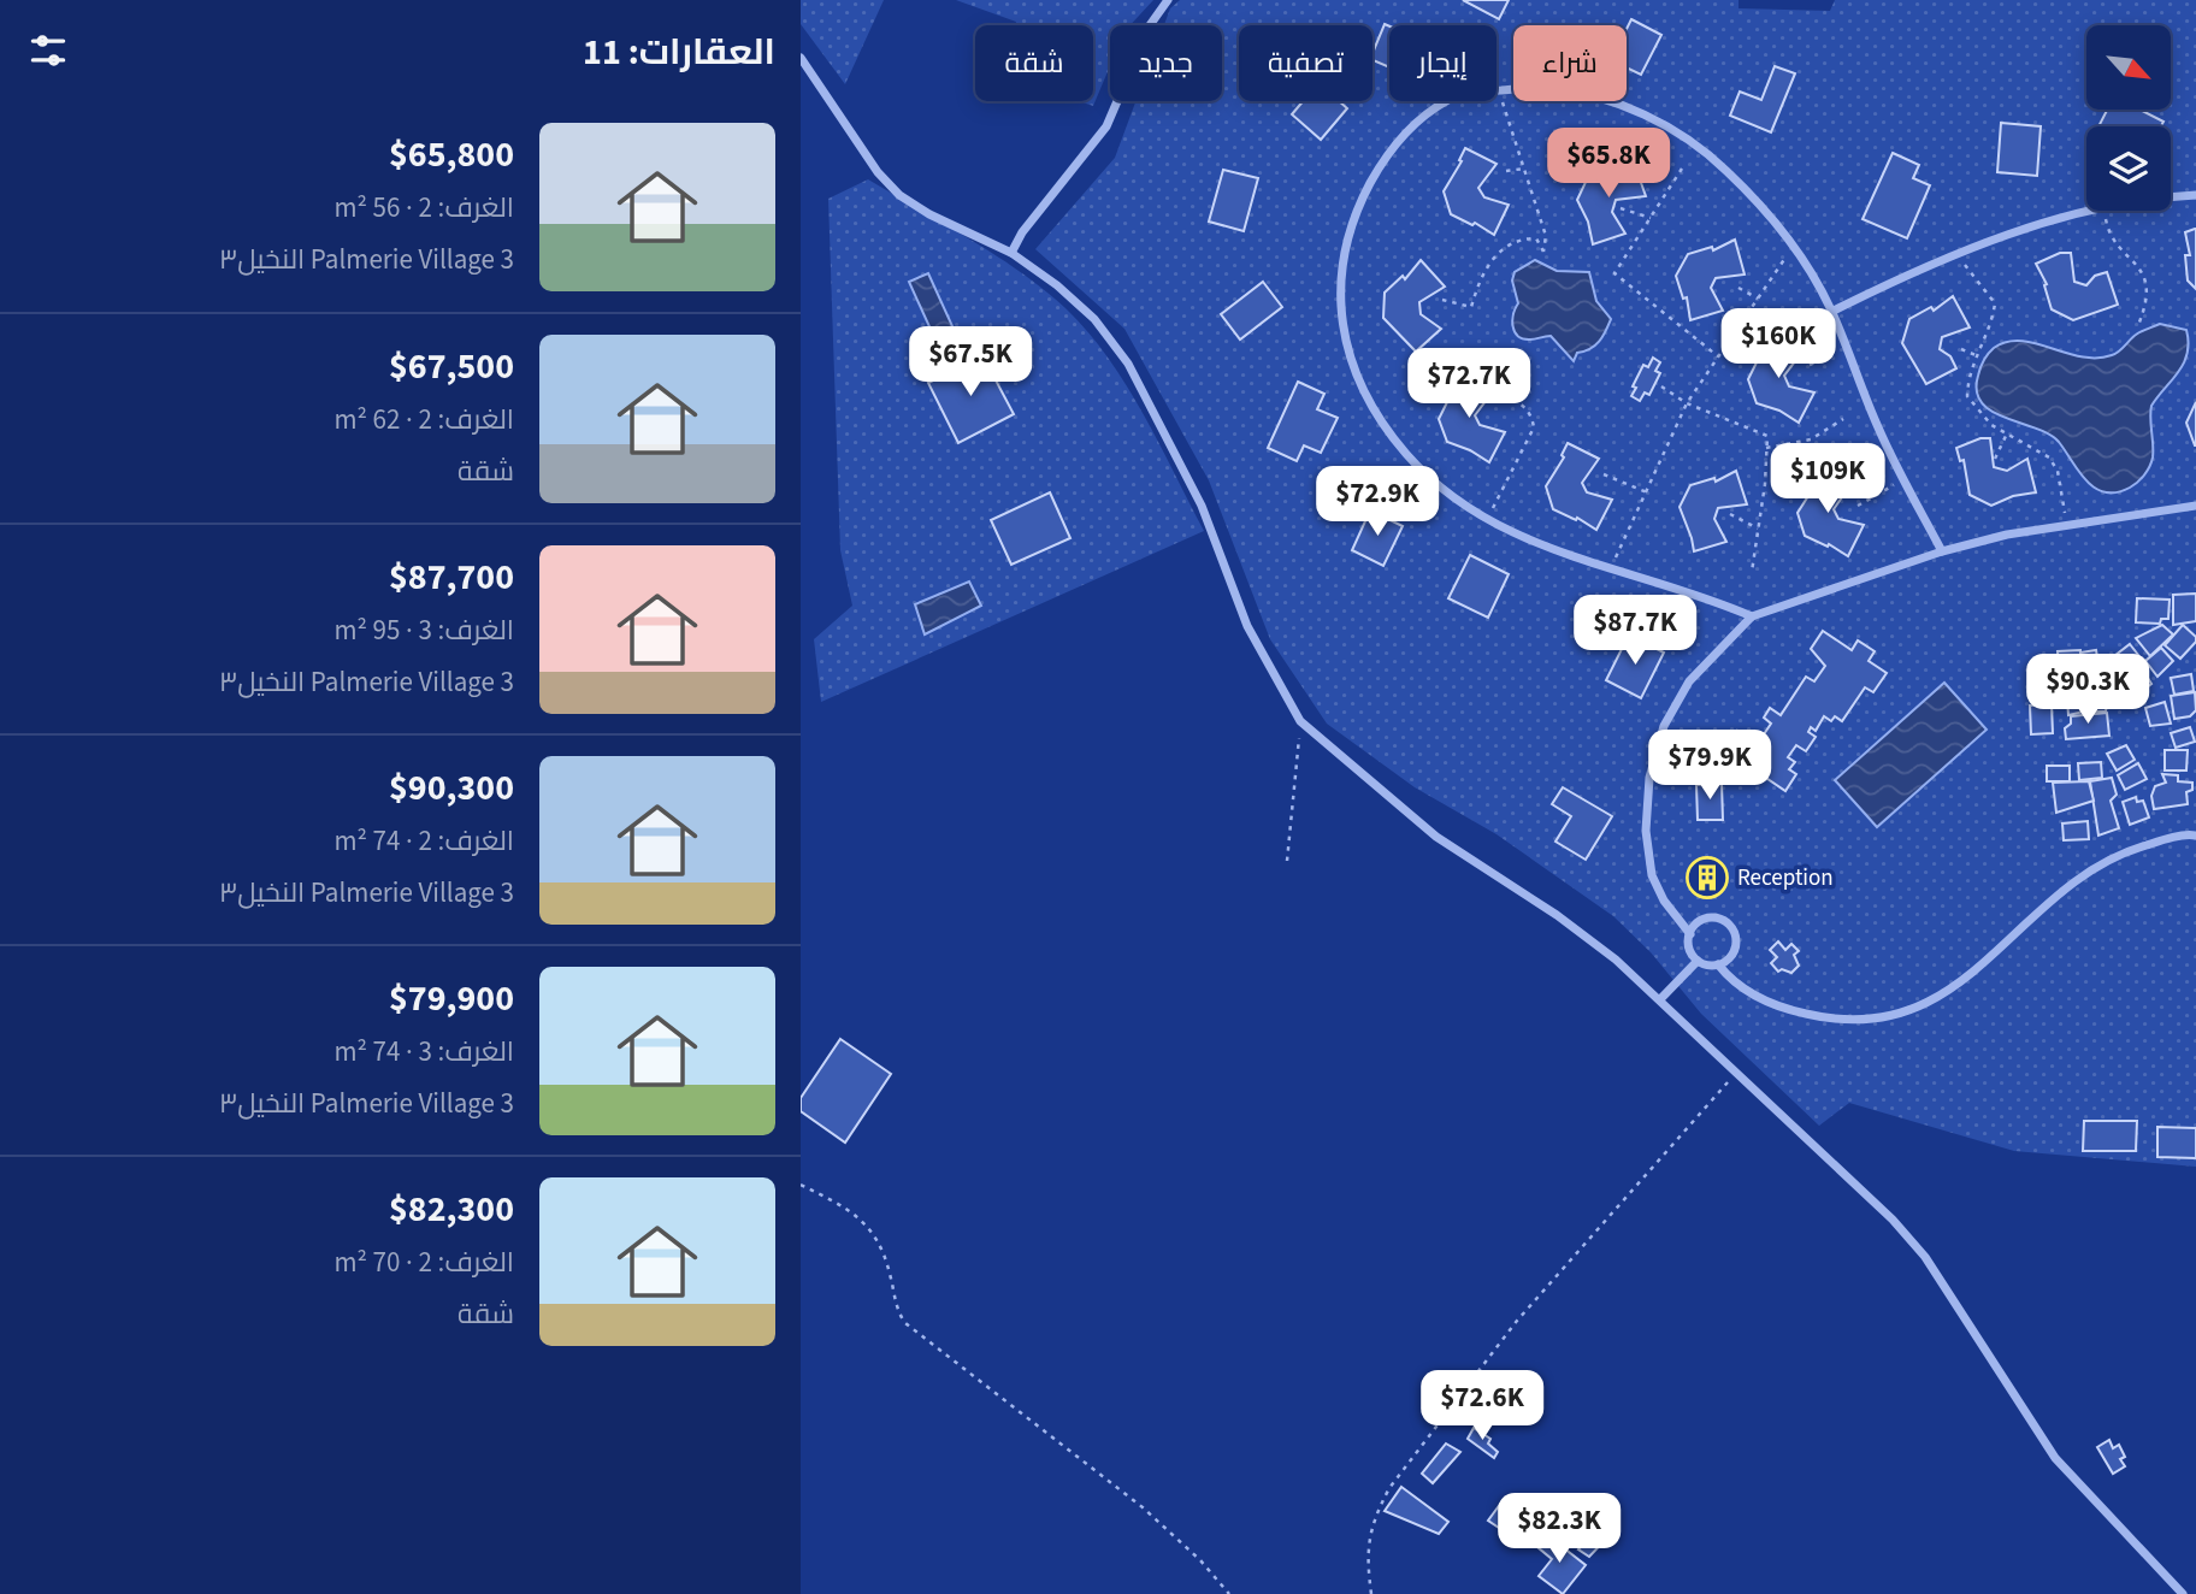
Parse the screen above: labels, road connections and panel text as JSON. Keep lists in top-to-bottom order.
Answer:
{
  "places": {
    "building": ["Reception"]
  },
  "north": "bottom right",
  "page": {
    "heading": "العقارات: 11",
    "chip": [
      "شراء",
      "إيجار",
      "تصفية",
      "جديد",
      "شقة"
    ],
    "list": [
      {
        "name": "$65,800",
        "note": "الغرف: 2 · 56 m² · Palmerie Village 3 النخيل٣"
      },
      {
        "name": "$67,500",
        "note": "الغرف: 2 · 62 m² · شقة"
      },
      {
        "name": "$87,700",
        "note": "الغرف: 3 · 95 m² · Palmerie Village 3 النخيل٣"
      },
      {
        "name": "$90,300",
        "note": "الغرف: 2 · 74 m² · Palmerie Village 3 النخيل٣"
      },
      {
        "name": "$79,900",
        "note": "الغرف: 3 · 74 m² · Palmerie Village 3 النخيل٣"
      },
      {
        "name": "$82,300",
        "note": "الغرف: 2 · 70 m² · شقة"
      }
    ],
    "price": [
      "$65.8K",
      "$160K",
      "$67.5K",
      "$72.7K",
      "$109K",
      "$72.9K",
      "$87.7K",
      "$90.3K",
      "$79.9K",
      "$72.6K",
      "$82.3K"
    ]
  }
}
